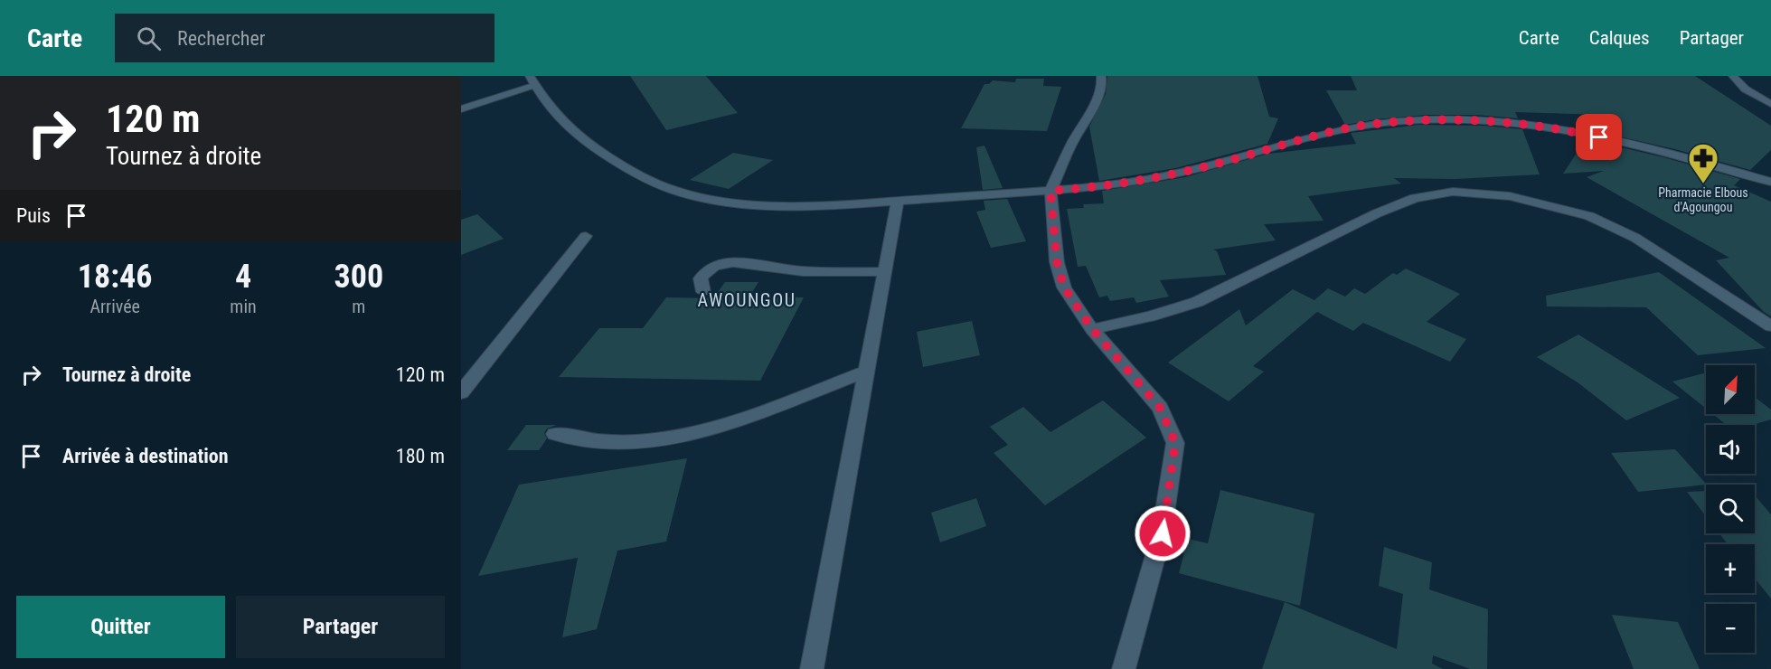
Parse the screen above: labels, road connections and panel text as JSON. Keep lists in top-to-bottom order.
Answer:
{
  "districts": ["AWOUNGOU"],
  "places": {
    "pharmacy": ["Pharmacie Elbous d'Agoungou"]
  },
  "north": "top right",
  "page": {
    "header": "Carte",
    "search": "Rechercher",
    "nav": ["Carte", "Calques", "Partager"],
    "turn": ["120 m", "Tournez à droite"],
    "then": "Puis",
    "eta": [
      "18:46",
      "Arrivée",
      "4",
      "min",
      "300",
      "m"
    ],
    "list": [
      {
        "name": "Tournez à droite",
        "value": "120 m"
      },
      {
        "name": "Arrivée à destination",
        "value": "180 m"
      }
    ],
    "map_buttons": ["+", "−"],
    "buttons": ["Quitter", "Partager"]
  }
}
